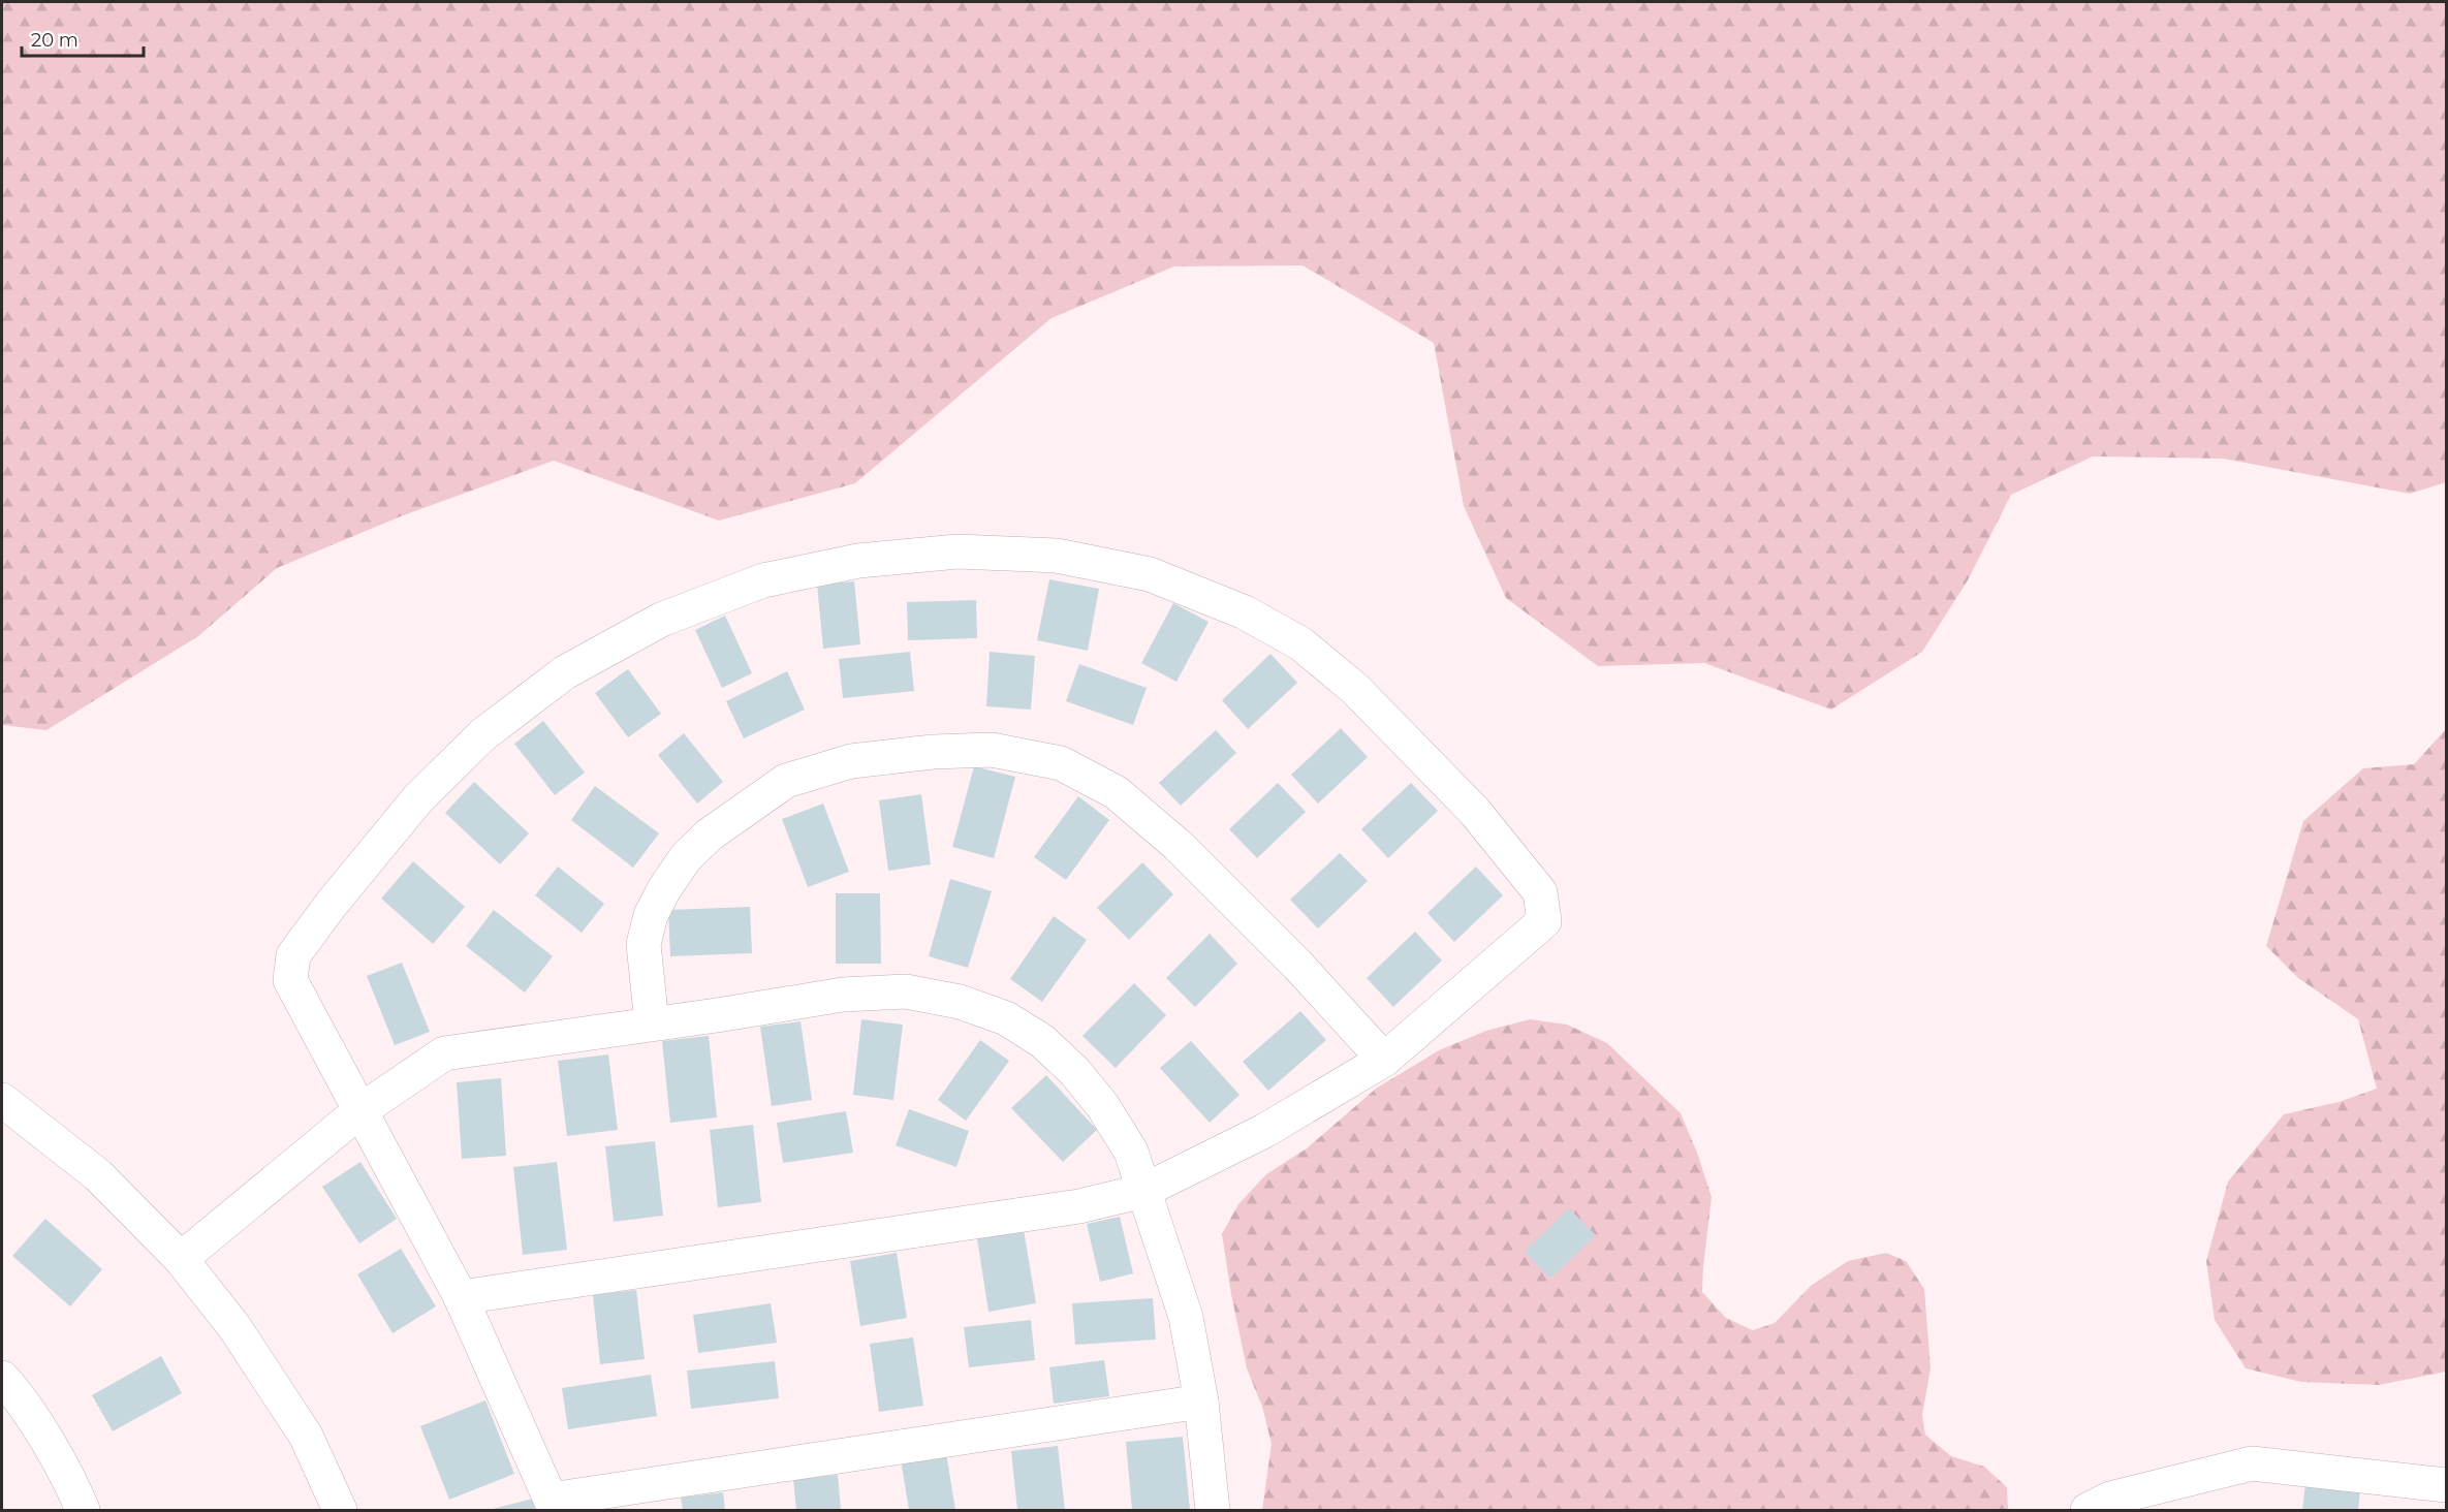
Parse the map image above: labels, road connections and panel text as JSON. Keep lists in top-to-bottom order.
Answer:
{
  "scale_bar": "20 m"
}
